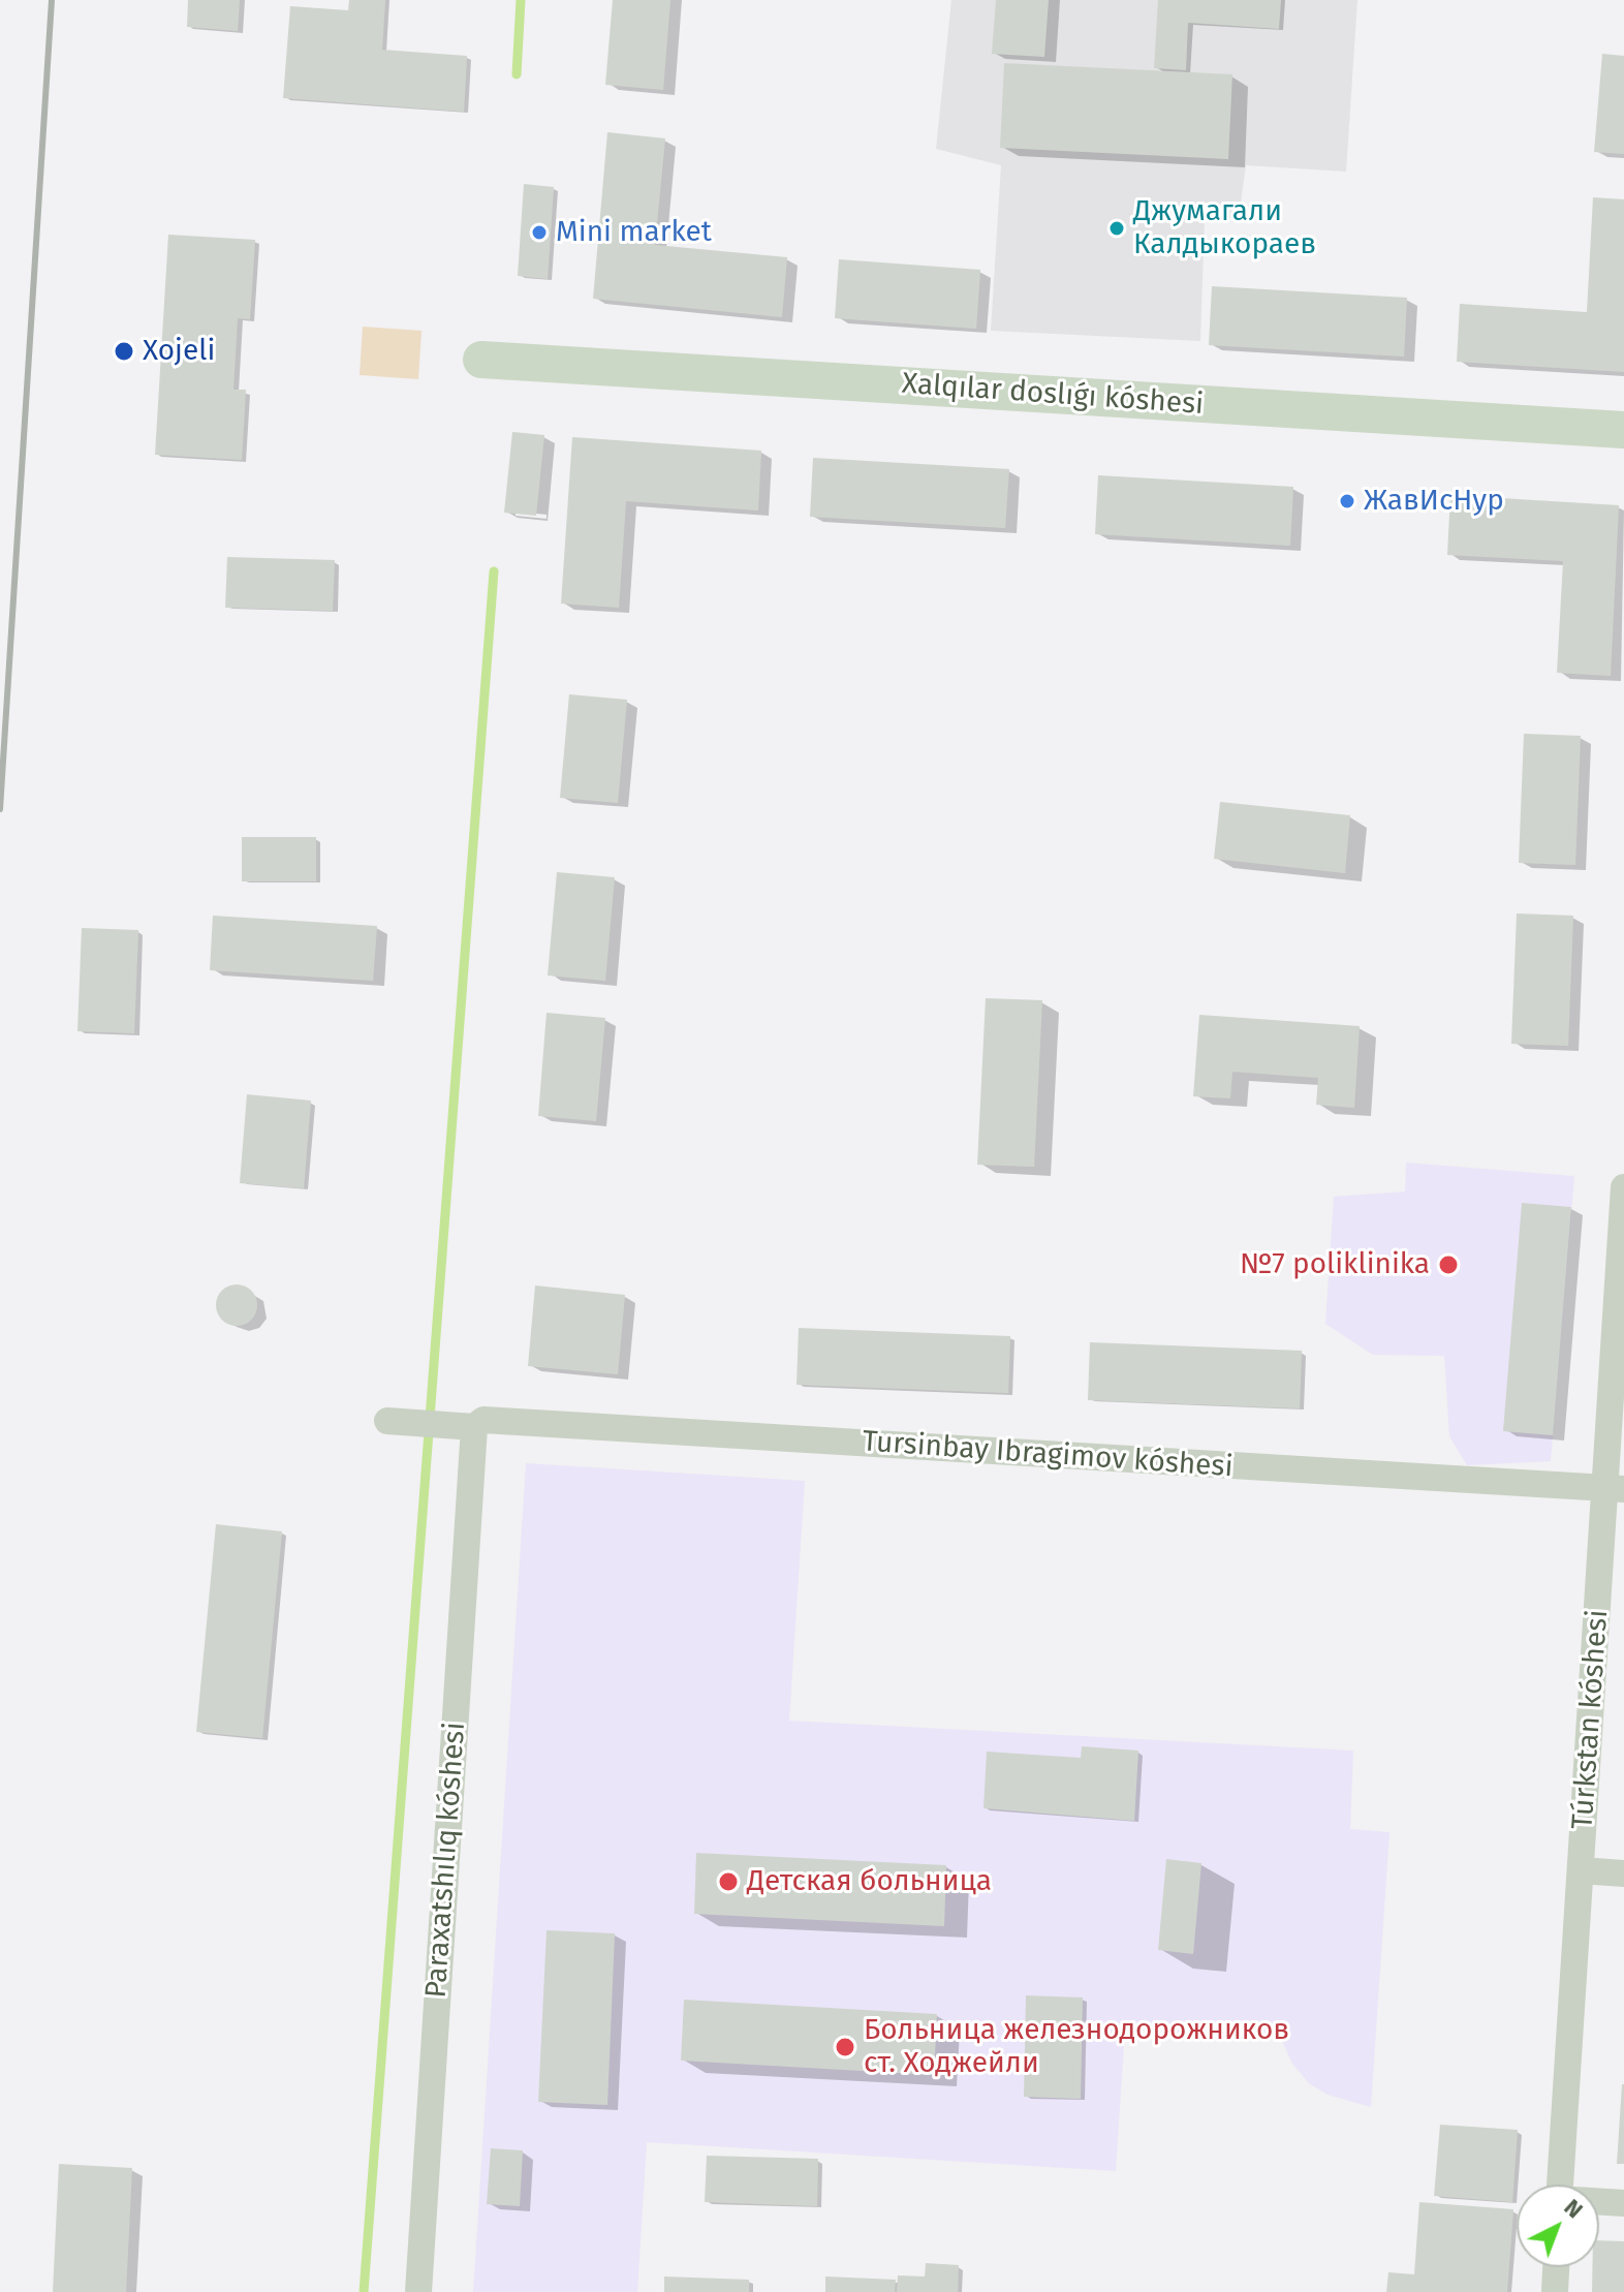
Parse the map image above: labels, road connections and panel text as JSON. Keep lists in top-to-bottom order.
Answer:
{
  "streets": {
    "street": [
      "Xalqılar doslıǵı kóshesi",
      "Tursinbay Ibragimov kóshesi",
      "Túrkstan kóshesi",
      "Paraxatshılıq kóshesi"
    ]
  },
  "crossings": [
    ["Tursinbay Ibragimov kóshesi", "Túrkstan kóshesi"],
    ["Tursinbay Ibragimov kóshesi", "Paraxatshılıq kóshesi"]
  ],
  "places": [
    "Джумагали Калдыкораев",
    "Mini market",
    "Xojeli",
    "ЖавИсНур",
    "№7 poliklinika",
    "Детская больница",
    "Больница железнодорожников ст. Ходжейли"
  ],
  "north": "top right"
}
